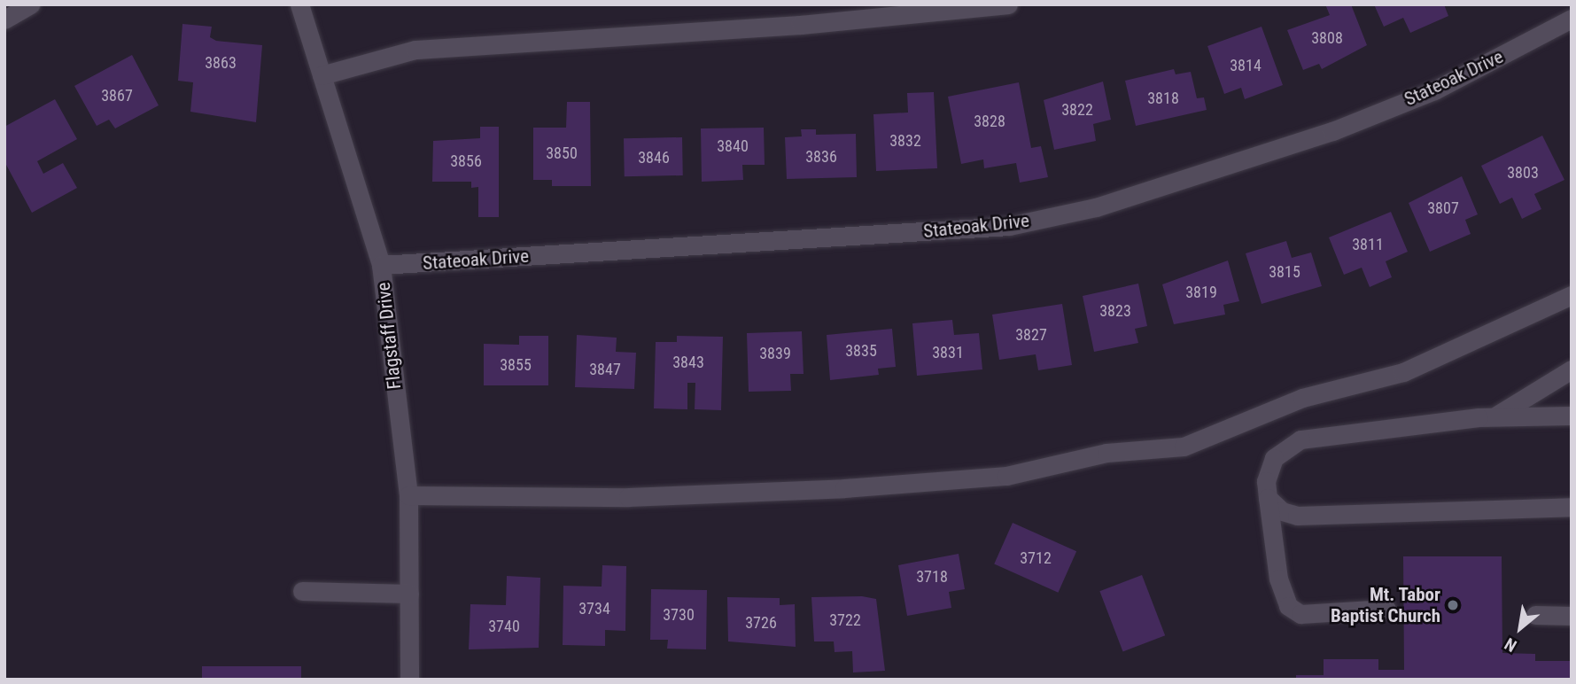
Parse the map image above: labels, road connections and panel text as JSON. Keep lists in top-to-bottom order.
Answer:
{
  "streets": {
    "street": ["Stateoak Drive", "Flagstaff Drive"]
  },
  "crossings": [
    ["Stateoak Drive", "Flagstaff Drive"]
  ],
  "places": ["Mt. Tabor Baptist Church"],
  "house_numbers": [
    "3808",
    "3863",
    "3814",
    "3867",
    "3818",
    "3822",
    "3828",
    "3832",
    "3840",
    "3850",
    "3836",
    "3846",
    "3856",
    "3803",
    "3807",
    "3811",
    "3815",
    "3819",
    "3823",
    "3827",
    "3835",
    "3831",
    "3839",
    "3843",
    "3855",
    "3847",
    "3712",
    "3718",
    "3734",
    "3730",
    "3722",
    "3726",
    "3740"
  ],
  "north": "bottom left"
}
